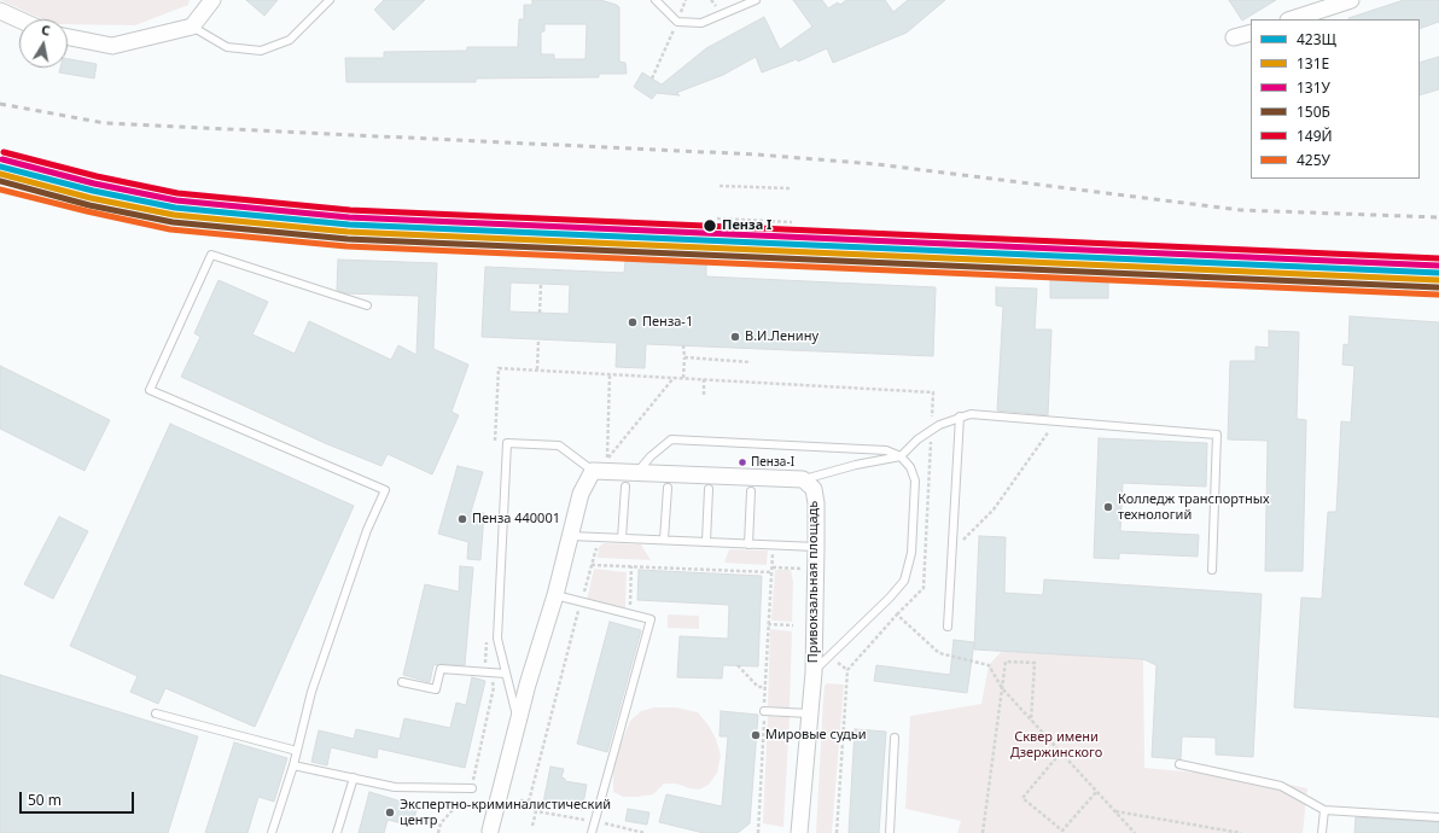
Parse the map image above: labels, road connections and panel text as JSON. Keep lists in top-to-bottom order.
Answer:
{
  "streets": {
    "street": ["Привокзальная площадь"]
  },
  "parks": ["Сквер имени Дзержинского"],
  "places": [
    "Пенза I",
    "Пенза-1",
    "В.И.Ленину",
    "Пенза-I",
    "Колледж транспортных технологий",
    "Пенза 440001",
    "Мировые судьи",
    "Экспертно-криминалистический центр"
  ],
  "lines": [
    "transit line 149Й",
    "transit line 131У",
    "transit line 423Щ",
    "transit line 131Е",
    "transit line 150Б",
    "transit line 425У"
  ],
  "legend": [
    "423Щ",
    "131Е",
    "131У",
    "150Б",
    "149Й",
    "425У"
  ],
  "scale_bar": "50 m",
  "north": "top"
}
